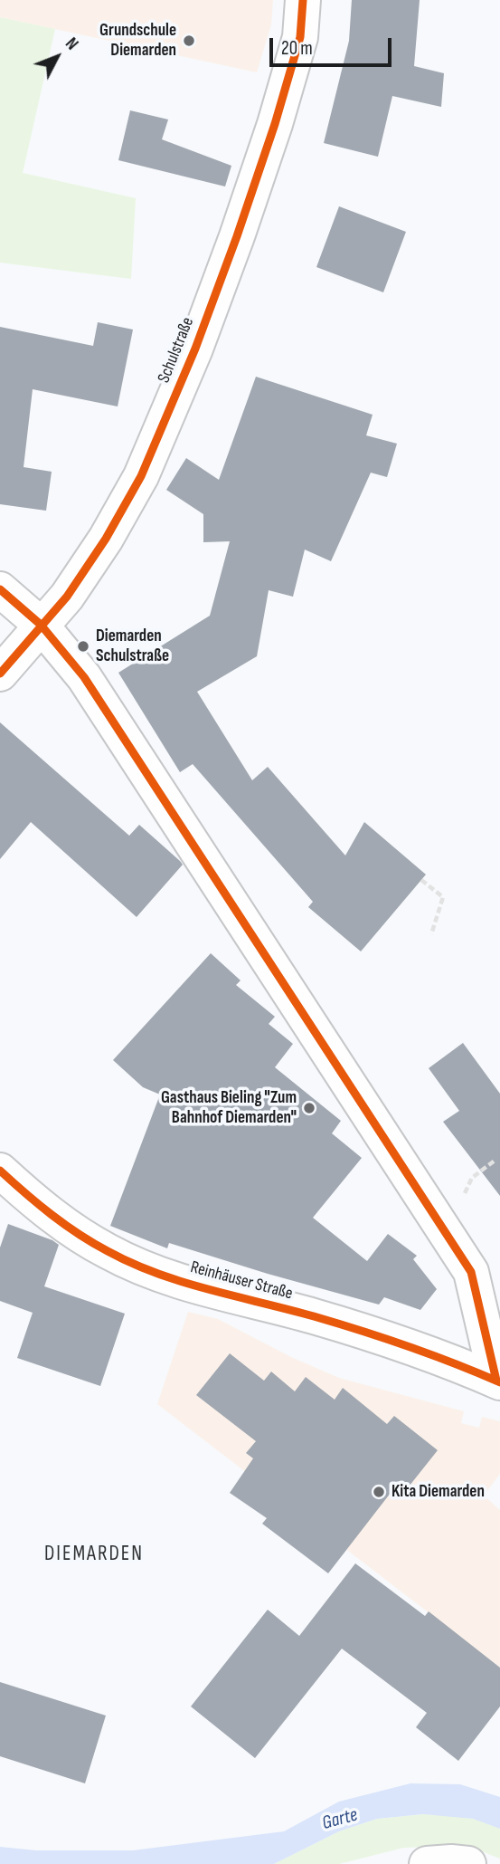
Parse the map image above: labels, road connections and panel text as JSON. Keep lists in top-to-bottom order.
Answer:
{
  "streets": {
    "street": ["Schulstraße", "Reinhäuser Straße"]
  },
  "districts": ["DIEMARDEN"],
  "water": ["Garte"],
  "places": [
    "Grundschule Diemarden",
    "Diemarden Schulstraße",
    "Gasthaus Bieling \"Zum Bahnhof Diemarden\"",
    "Kita Diemarden"
  ],
  "scale_bar": "20 m",
  "north": "top right"
}
